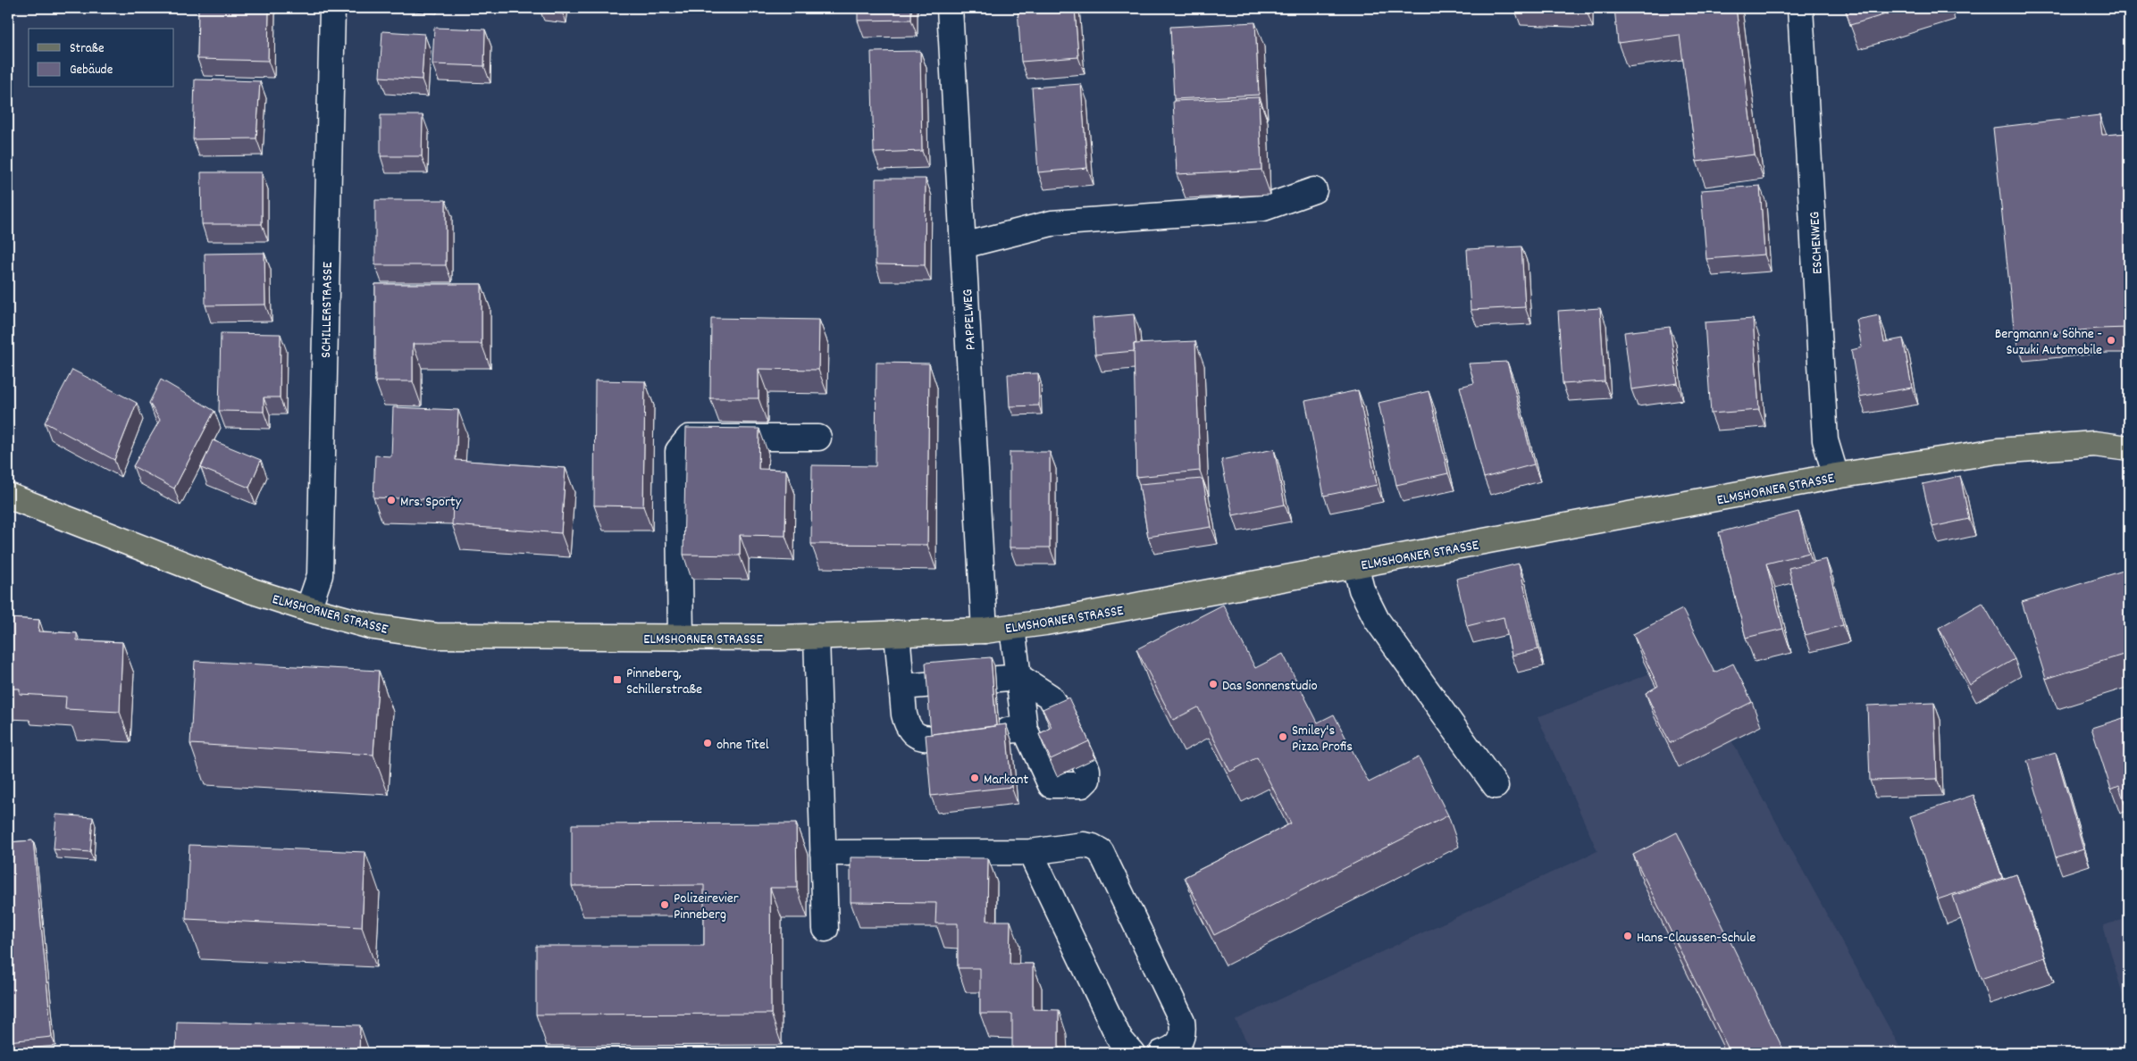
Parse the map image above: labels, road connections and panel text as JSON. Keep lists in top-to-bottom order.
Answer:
{
  "streets": {
    "main road": ["ELMSHORNER STRASSE"],
    "street": ["ESCHENWEG", "SCHILLERSTRASSE", "PAPPELWEG"]
  },
  "crossings": [
    ["ESCHENWEG", "ELMSHORNER STRASSE"],
    ["SCHILLERSTRASSE", "ELMSHORNER STRASSE"],
    ["PAPPELWEG", "ELMSHORNER STRASSE"]
  ],
  "places": {
    "other": [
      "Bergmann & Söhne - Suzuki Automobile",
      "Mrs. Sporty",
      "Das Sonnenstudio",
      "Smiley's Pizza Profis",
      "ohne Titel",
      "Markant",
      "Polizeirevier Pinneberg",
      "Hans-Claussen-Schule"
    ],
    "transit": ["Pinneberg, Schillerstraße"]
  },
  "legend": ["Straße", "Gebäude"]
}
